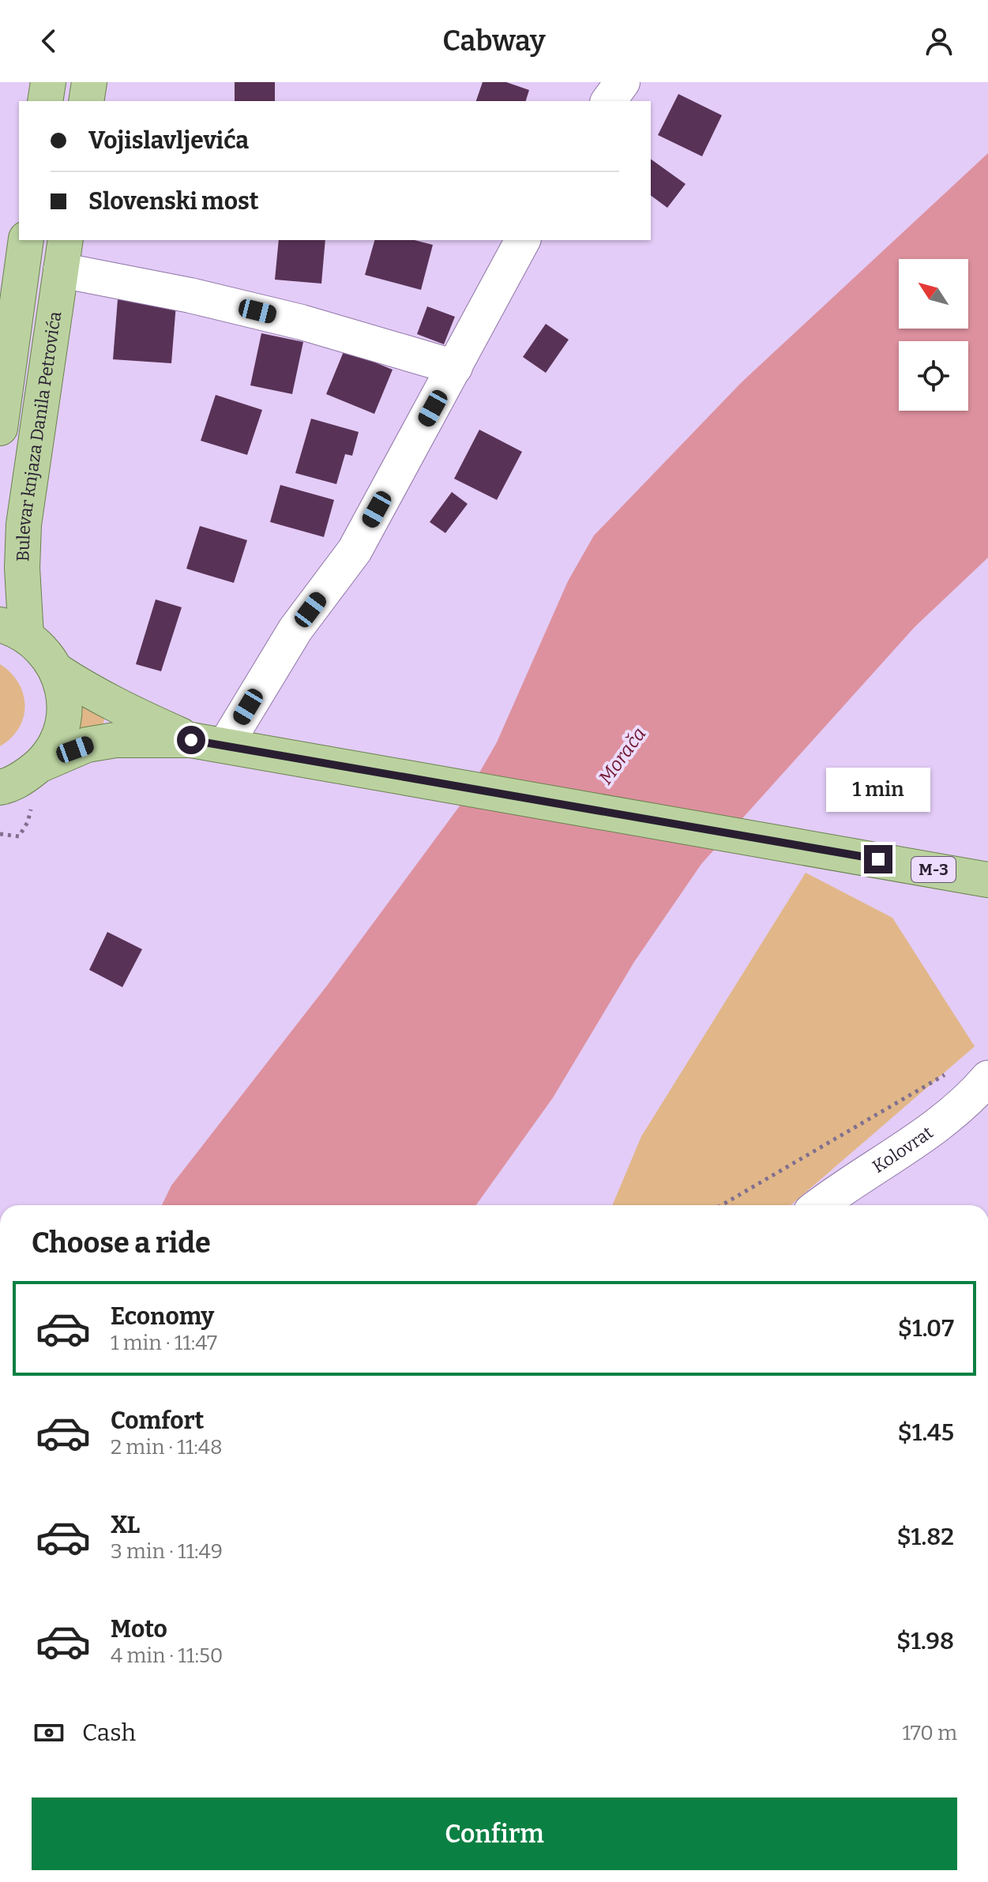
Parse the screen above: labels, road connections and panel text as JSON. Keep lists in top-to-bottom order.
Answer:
{
  "streets": {
    "main road": ["Bulevar knjaza Danila Petrovića", "M-3"],
    "street": ["Kolovrat"]
  },
  "crossings": [
    ["Bulevar knjaza Danila Petrovića", "M-3"]
  ],
  "water": ["Morača"],
  "north": "top left",
  "page": {
    "header": "Cabway",
    "banner": ["Vojislavljevića", "Slovenski most"],
    "bubble": "1 min",
    "heading": "Choose a ride",
    "list": [
      {
        "name": "Economy",
        "note": "1 min · 11:47",
        "value": "$1.07"
      },
      {
        "name": "Comfort",
        "note": "2 min · 11:48",
        "value": "$1.45"
      },
      {
        "name": "XL",
        "note": "3 min · 11:49",
        "value": "$1.82"
      },
      {
        "name": "Moto",
        "note": "4 min · 11:50",
        "value": "$1.98"
      }
    ],
    "pay": ["Cash", "170 m"],
    "buttons": "Confirm"
  }
}
